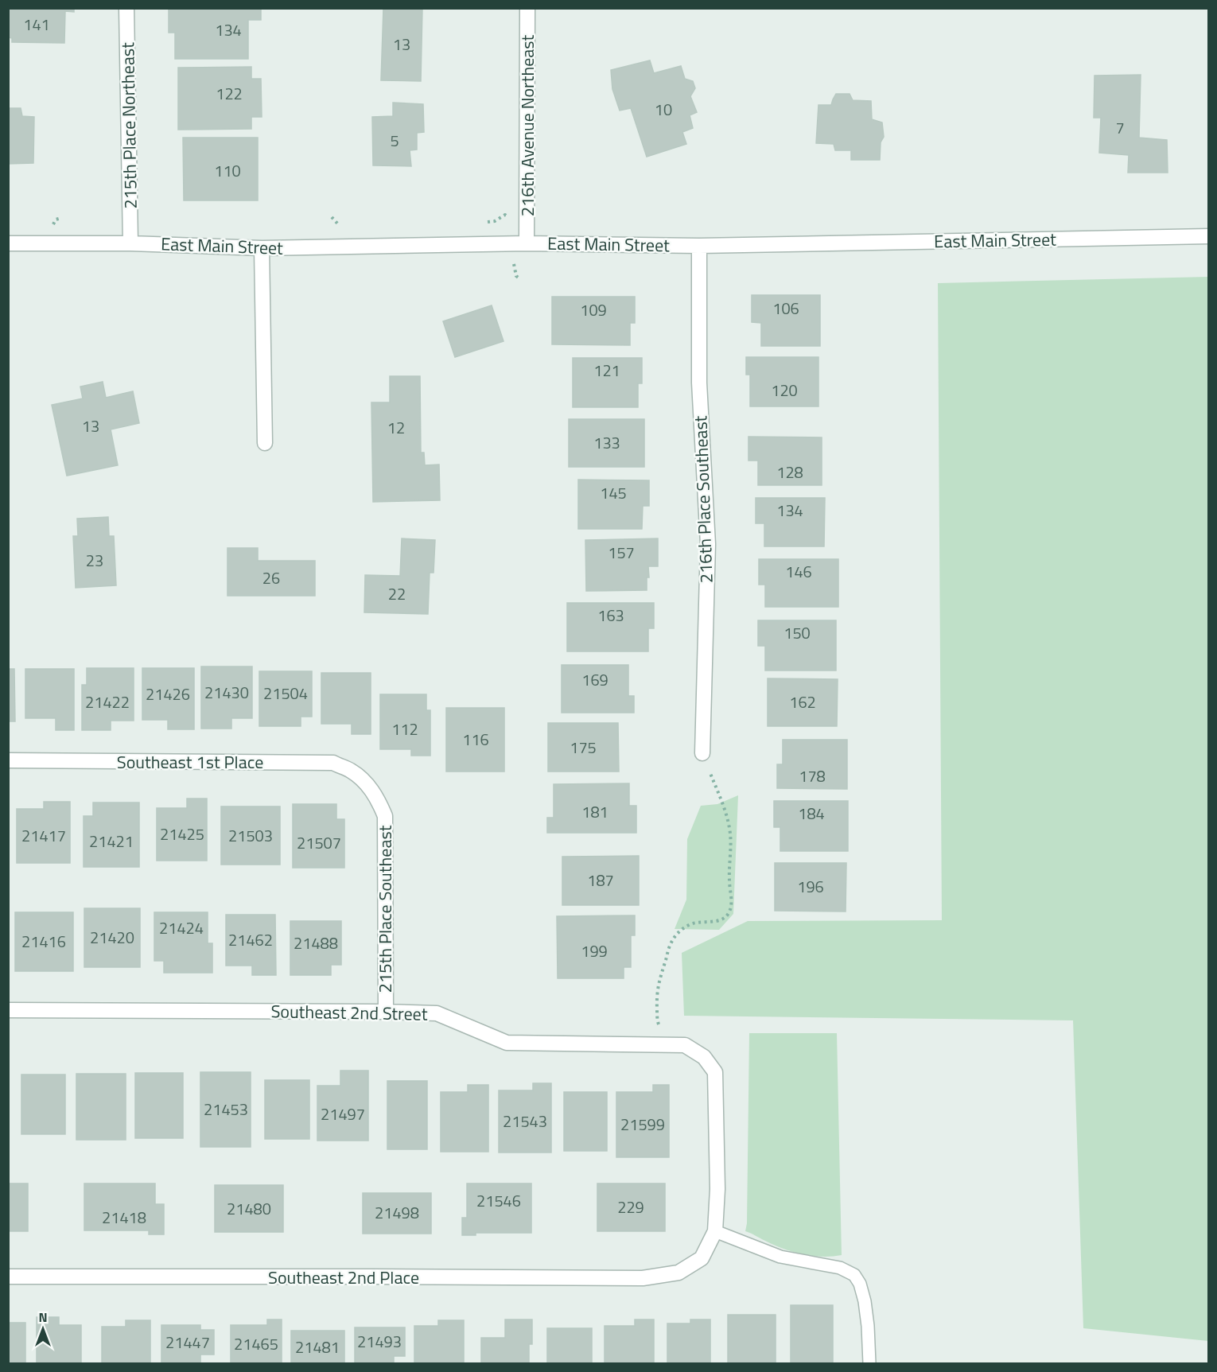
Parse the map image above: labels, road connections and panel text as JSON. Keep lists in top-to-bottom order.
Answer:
{
  "streets": {
    "street": [
      "215th Place Northeast",
      "216th Avenue Northeast",
      "East Main Street",
      "216th Place Southeast",
      "Southeast 1st Place",
      "215th Place Southeast",
      "Southeast 2nd Street",
      "Southeast 2nd Place"
    ]
  },
  "crossings": [
    ["215th Place Northeast", "East Main Street"],
    ["216th Avenue Northeast", "East Main Street"],
    ["East Main Street", "216th Place Southeast"],
    ["Southeast 1st Place", "215th Place Southeast"],
    ["215th Place Southeast", "Southeast 2nd Street"],
    ["Southeast 2nd Street", "Southeast 2nd Place"]
  ],
  "house_numbers": [
    "141",
    "134",
    "13",
    "122",
    "10",
    "7",
    "5",
    "110",
    "106",
    "109",
    "121",
    "120",
    "13",
    "12",
    "133",
    "128",
    "145",
    "134",
    "157",
    "23",
    "146",
    "26",
    "22",
    "163",
    "150",
    "169",
    "21430",
    "21504",
    "21426",
    "21422",
    "162",
    "112",
    "116",
    "175",
    "178",
    "181",
    "184",
    "21425",
    "21417",
    "21503",
    "21421",
    "21507",
    "187",
    "196",
    "21424",
    "21420",
    "21462",
    "21416",
    "21488",
    "199",
    "21453",
    "21497",
    "21543",
    "21599",
    "21546",
    "229",
    "21480",
    "21498",
    "21418",
    "21493",
    "21447",
    "21465",
    "21481"
  ],
  "north": "top"
}
